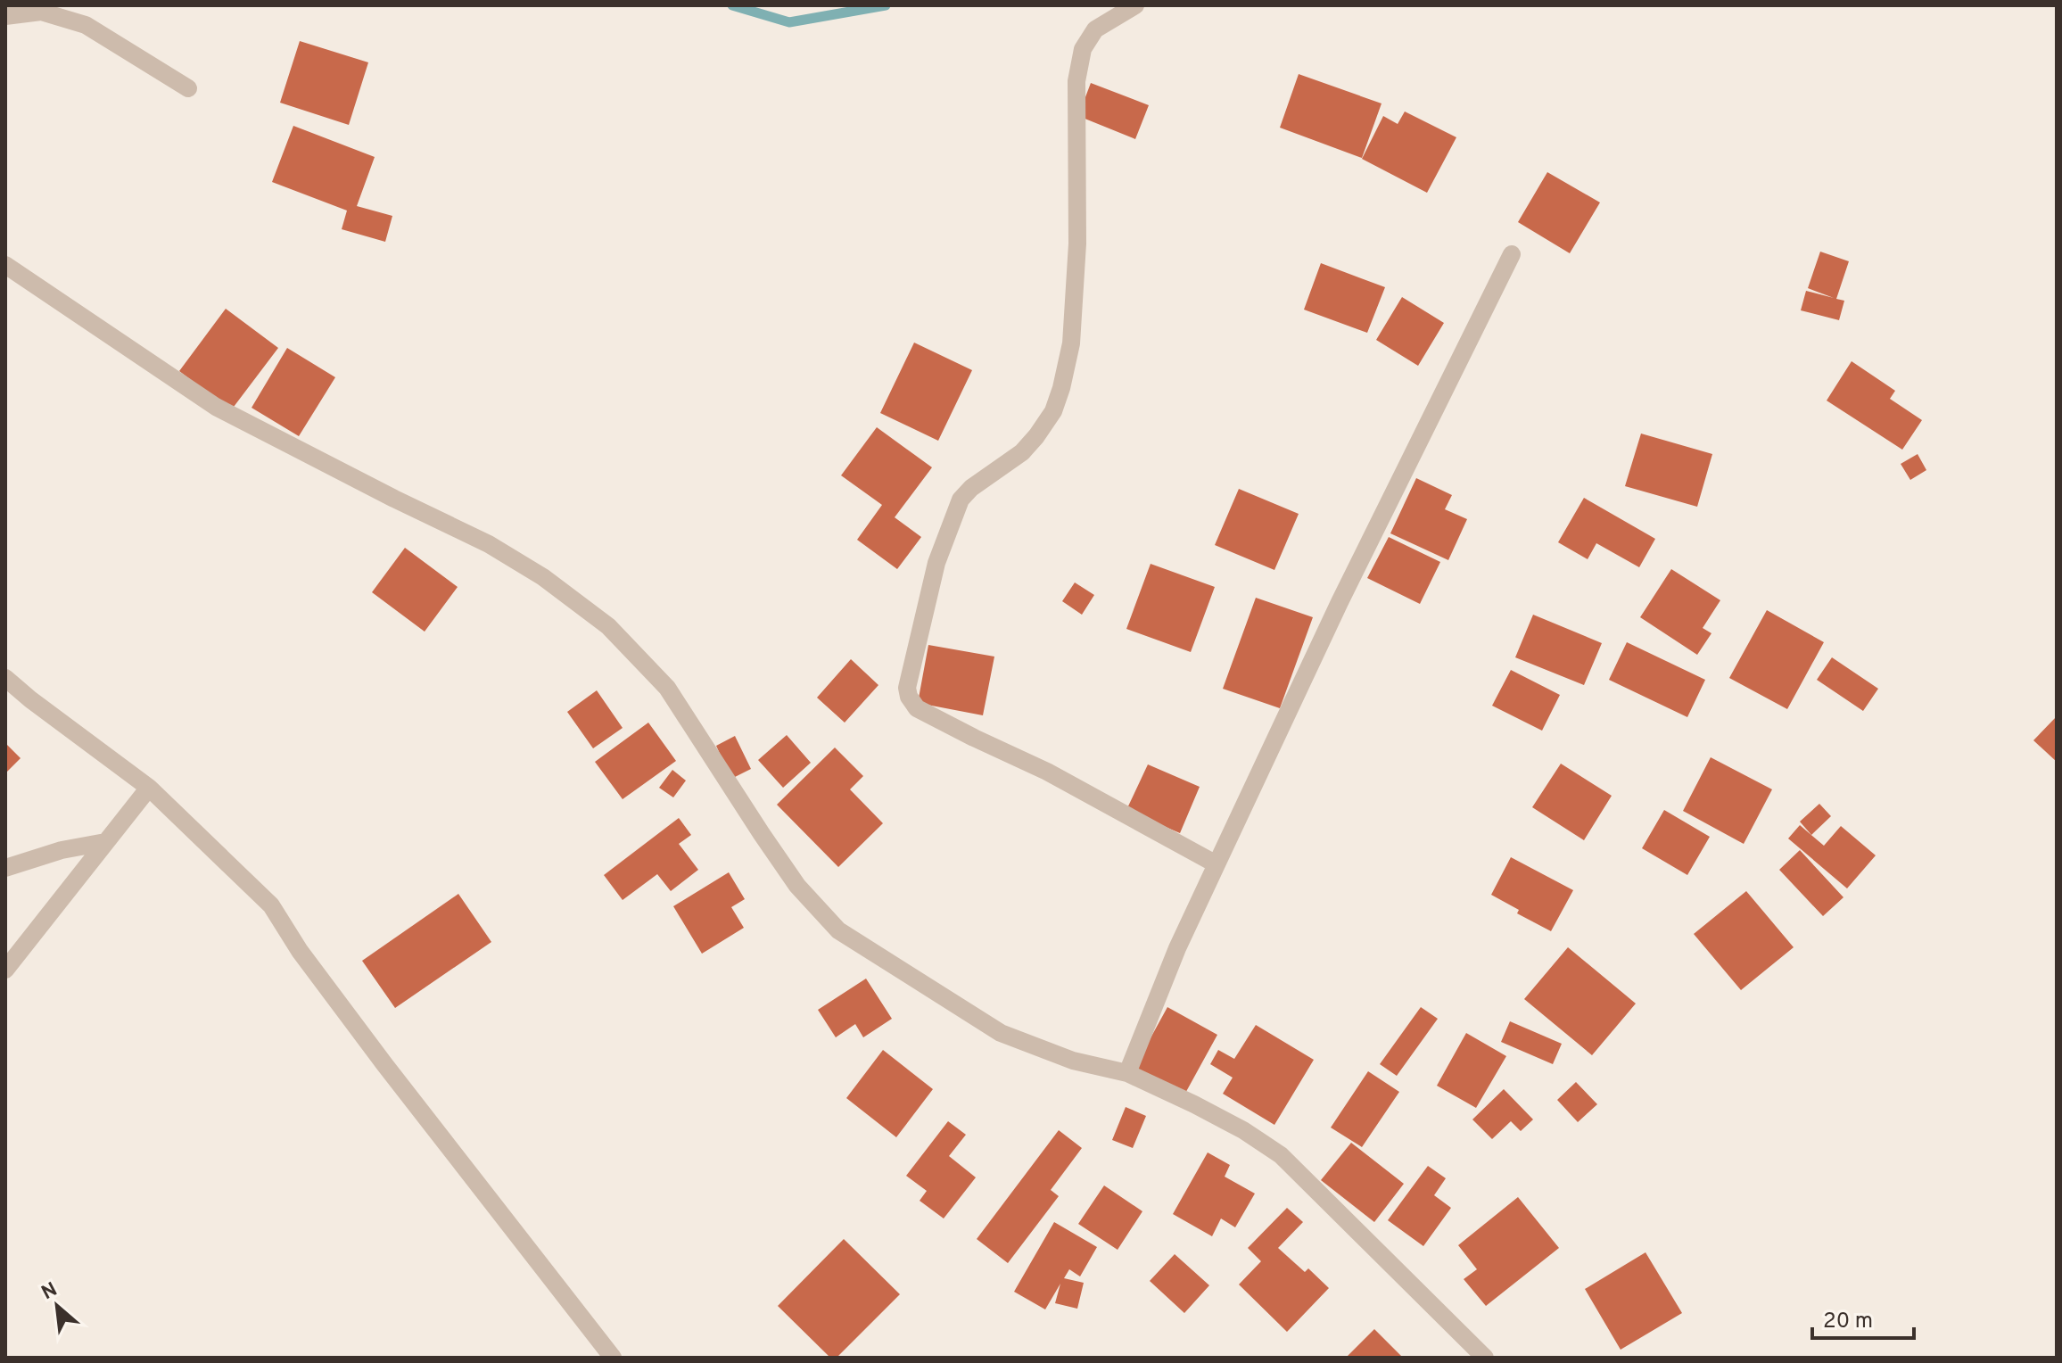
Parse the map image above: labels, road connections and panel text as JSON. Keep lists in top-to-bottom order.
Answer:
{
  "scale_bar": "20 m",
  "north": "top left"
}
